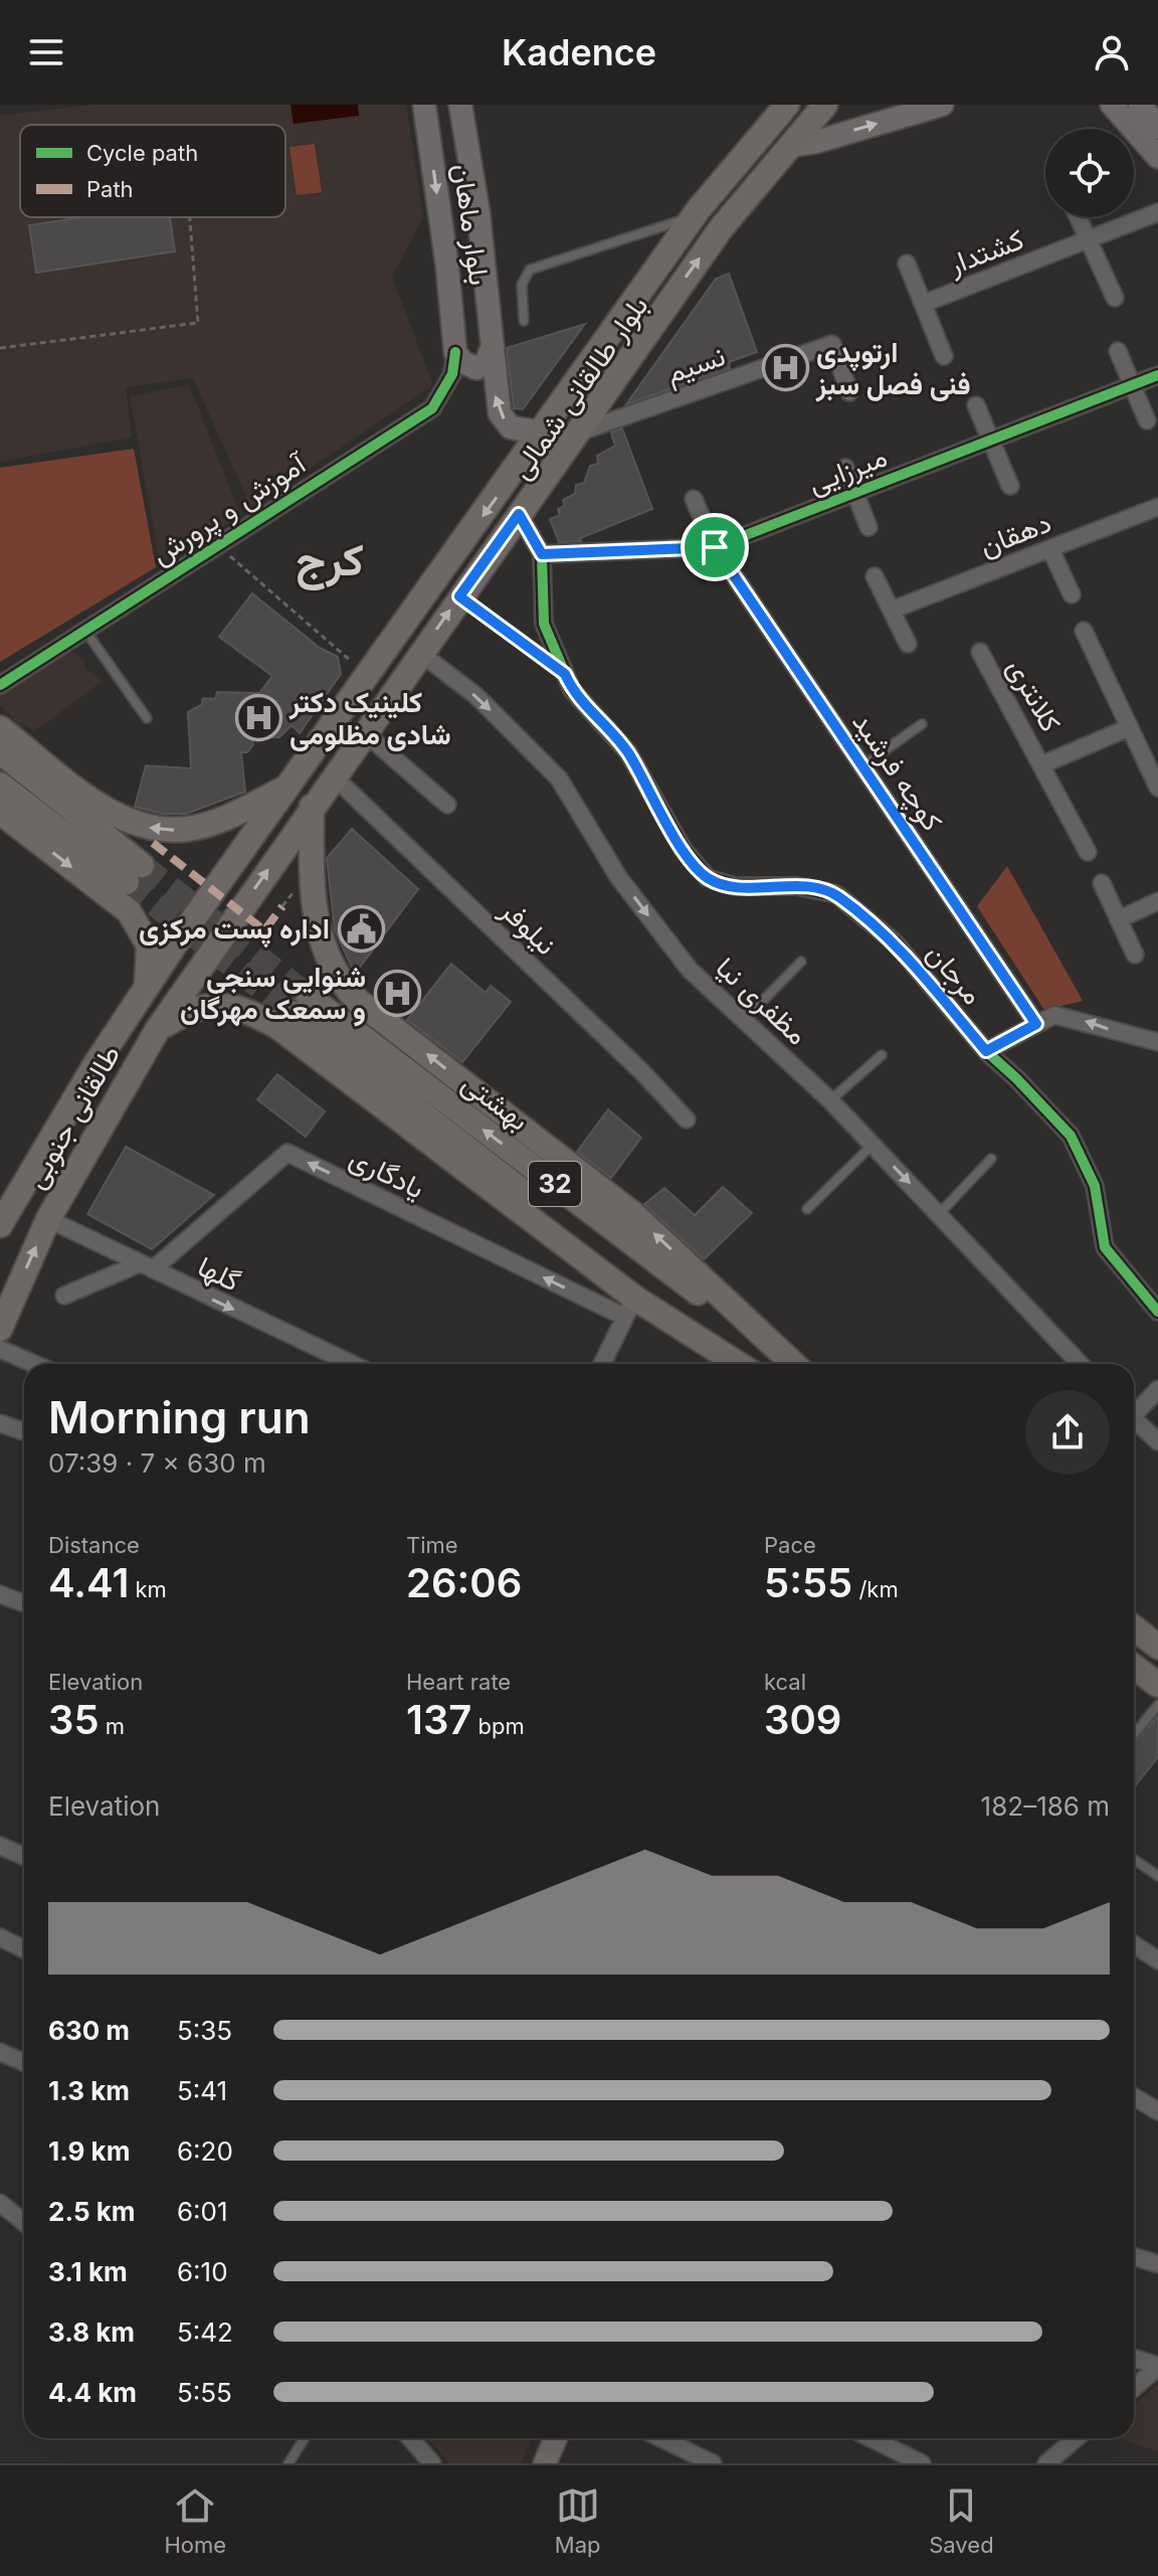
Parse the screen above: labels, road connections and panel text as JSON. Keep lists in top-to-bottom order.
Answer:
{
  "streets": {
    "main road": [
      "بلوار ماهان",
      "بلوار طالقانی شمالی",
      "بهشتى",
      "طالقانی جنوبی",
      "32"
    ],
    "street": [
      "کشتدار",
      "نسیم",
      "میرزایی",
      "آموزش و پرورش",
      "دهقان",
      "کلانتری",
      "كوچه فرشيد",
      "نیلوفر",
      "مرجان",
      "مظفری نیا",
      "یادگاری",
      "گلها"
    ]
  },
  "crossings": [
    ["بلوار ماهان", "بلوار طالقانی شمالی"],
    ["بلوار ماهان", "آموزش و پرورش"],
    ["نسیم", "بلوار طالقانی شمالی"],
    ["بلوار طالقانی شمالی", "نیلوفر"],
    ["بلوار طالقانی شمالی", "مرجان"],
    ["بلوار طالقانی شمالی", "مظفری نیا"],
    ["بلوار طالقانی شمالی", "طالقانی جنوبی"],
    ["میرزایی", "كوچه فرشيد"],
    ["میرزایی", "مرجان"],
    ["طالقانی جنوبی", "گلها"],
    ["یادگاری", "گلها"]
  ],
  "one_way": ["مظفری نیا", "یادگاری", "گلها"],
  "districts": ["کرج"],
  "places": {
    "hospital": ["ارتوپدی فنی فصل سبز", "کلینیک دکتر شادی مظلومی", "شنوایی سنجی و سمعک مهرگان"],
    "public building": ["اداره پست مرکزی"]
  },
  "legend": ["Cycle path", "Path"],
  "page": {
    "header": "Kadence",
    "heading": ["Morning run", "07:39 · 7 × 630 m"],
    "stats": [
      ["Distance", "4.41 km"],
      ["Time", "26:06"],
      ["Pace", "5:55 /km"],
      ["Elevation", "35 m"],
      ["Heart rate", "137 bpm"],
      ["kcal", "309"]
    ],
    "chart": ["Elevation", "182–186 m"],
    "list": [
      {
        "name": "630 m",
        "note": "5:35"
      },
      {
        "name": "1.3 km",
        "note": "5:41"
      },
      {
        "name": "1.9 km",
        "note": "6:20"
      },
      {
        "name": "2.5 km",
        "note": "6:01"
      },
      {
        "name": "3.1 km",
        "note": "6:10"
      },
      {
        "name": "3.8 km",
        "note": "5:42"
      },
      {
        "name": "4.4 km",
        "note": "5:55"
      }
    ],
    "tabs": ["Home", "Map", "Saved"]
  }
}
